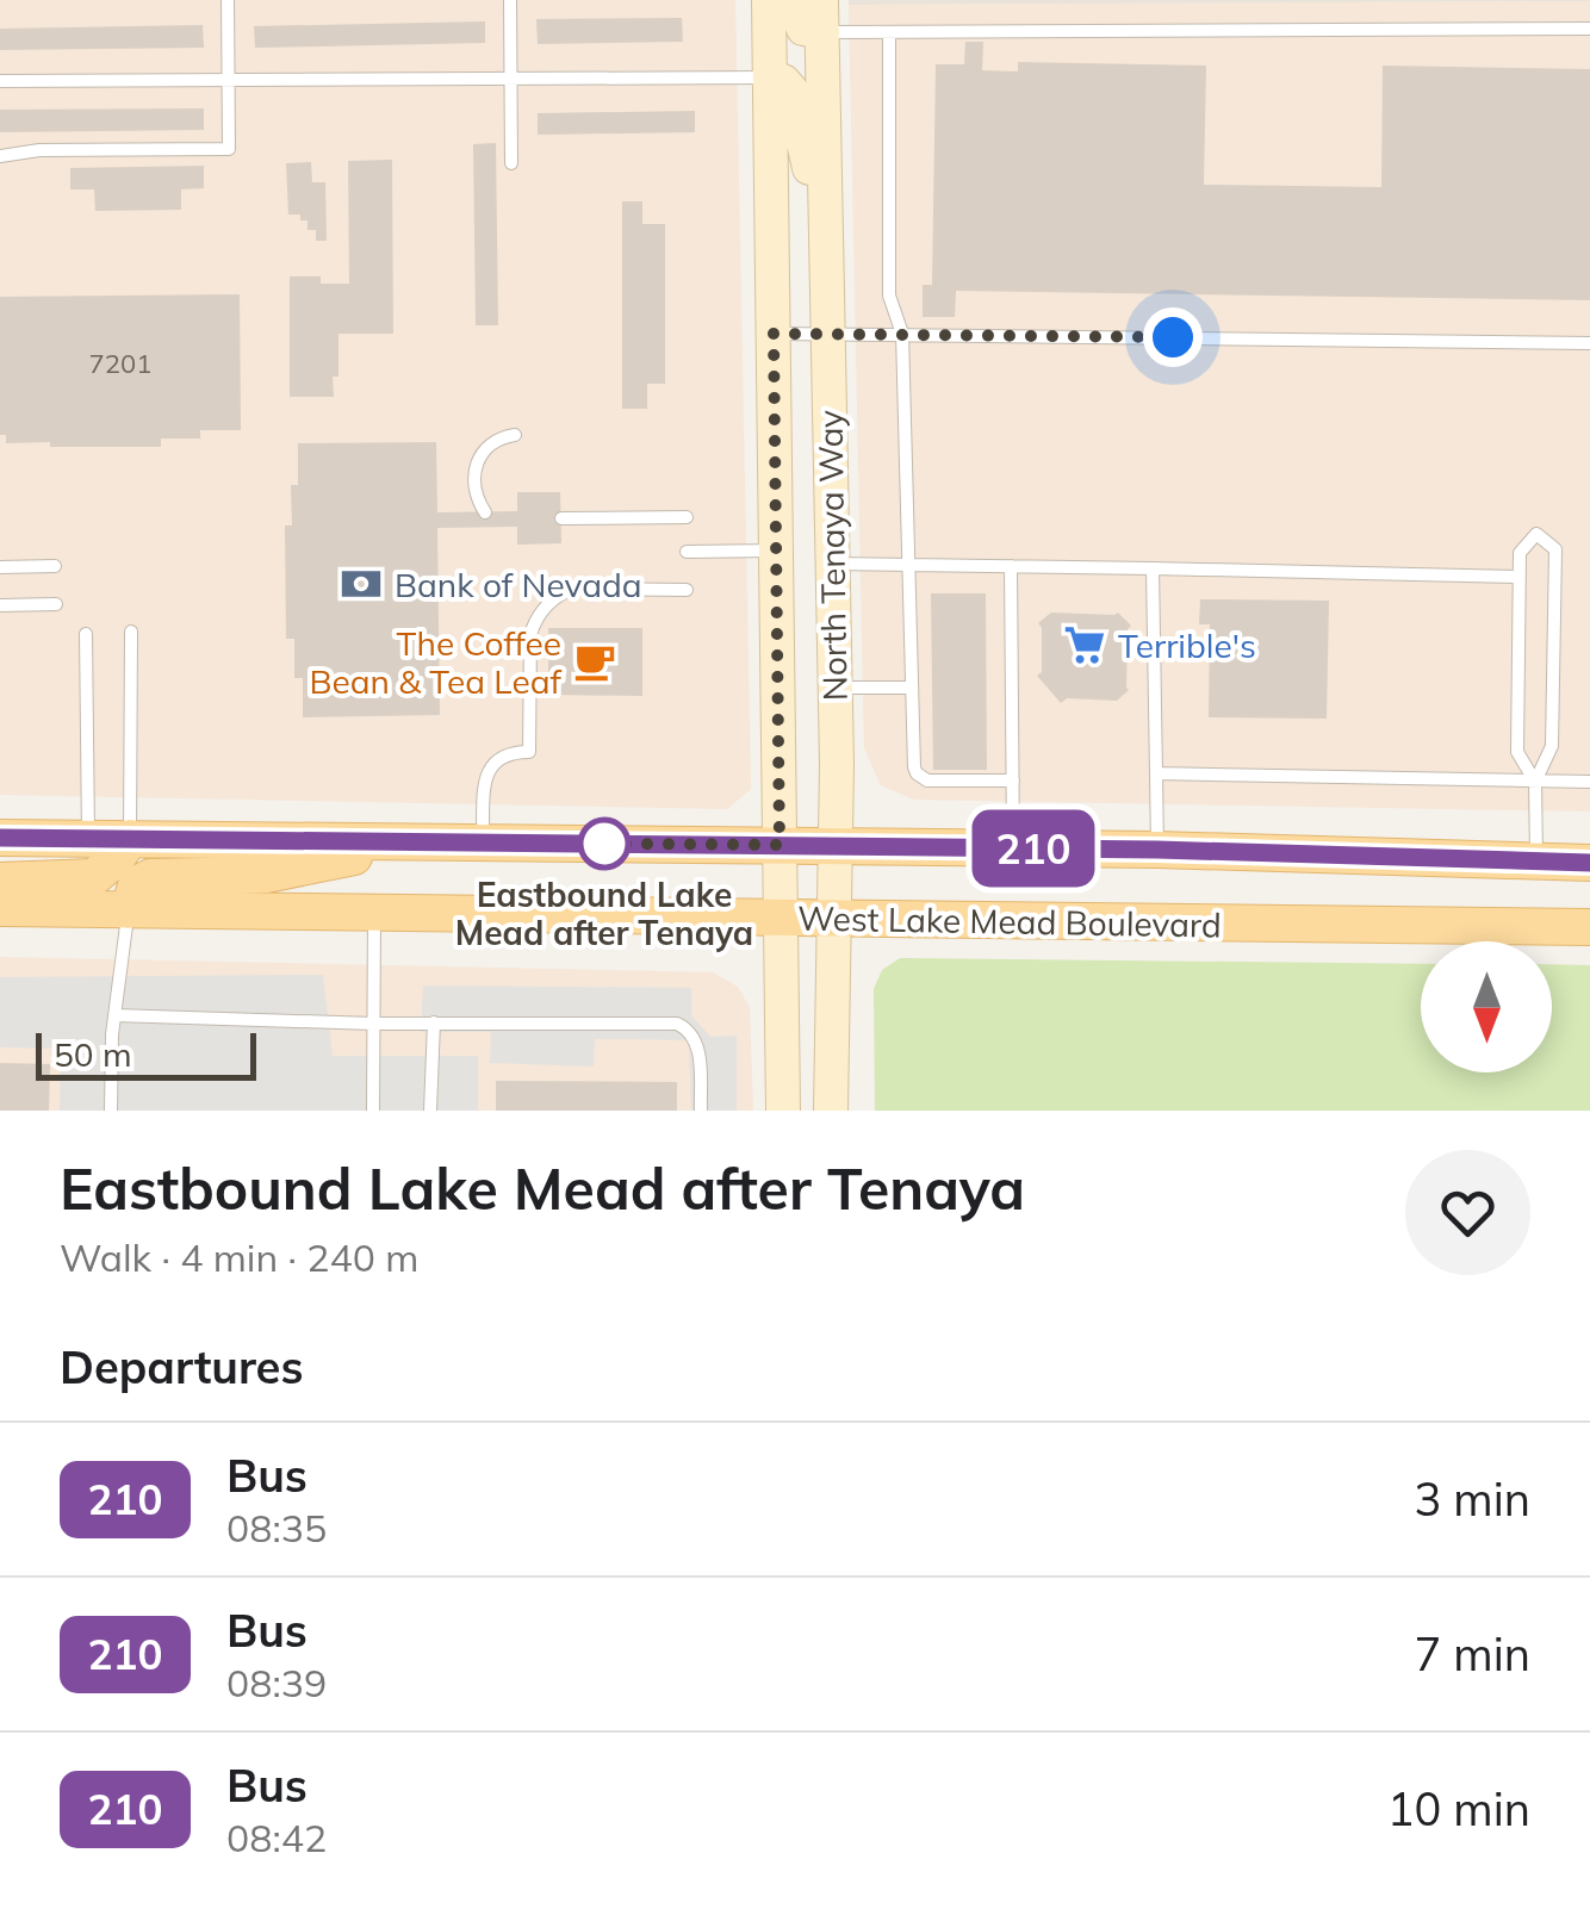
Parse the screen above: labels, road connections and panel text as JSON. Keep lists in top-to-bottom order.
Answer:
{
  "streets": {
    "main road": ["North Tenaya Way", "West Lake Mead Boulevard"]
  },
  "crossings": [
    ["North Tenaya Way", "West Lake Mead Boulevard"]
  ],
  "places": {
    "bank": ["Bank of Nevada"],
    "supermarket": ["Terrible's"],
    "cafe": ["The Coffee Bean & Tea Leaf"],
    "other": ["Eastbound Lake Mead after Tenaya"]
  },
  "lines": ["bus line 210"],
  "house_numbers": ["7201"],
  "scale_bar": "50 m",
  "north": "bottom",
  "page": {
    "on_map": "210",
    "scale": "50 m",
    "heading": [
      ["Eastbound Lake Mead after Tenaya", "Walk · 4 min · 240 m"],
      "Departures"
    ],
    "list": [
      {
        "mark": "210",
        "name": "Bus",
        "note": "08:35",
        "value": "3 min"
      },
      {
        "mark": "210",
        "name": "Bus",
        "note": "08:39",
        "value": "7 min"
      },
      {
        "mark": "210",
        "name": "Bus",
        "note": "08:42",
        "value": "10 min"
      }
    ]
  }
}
